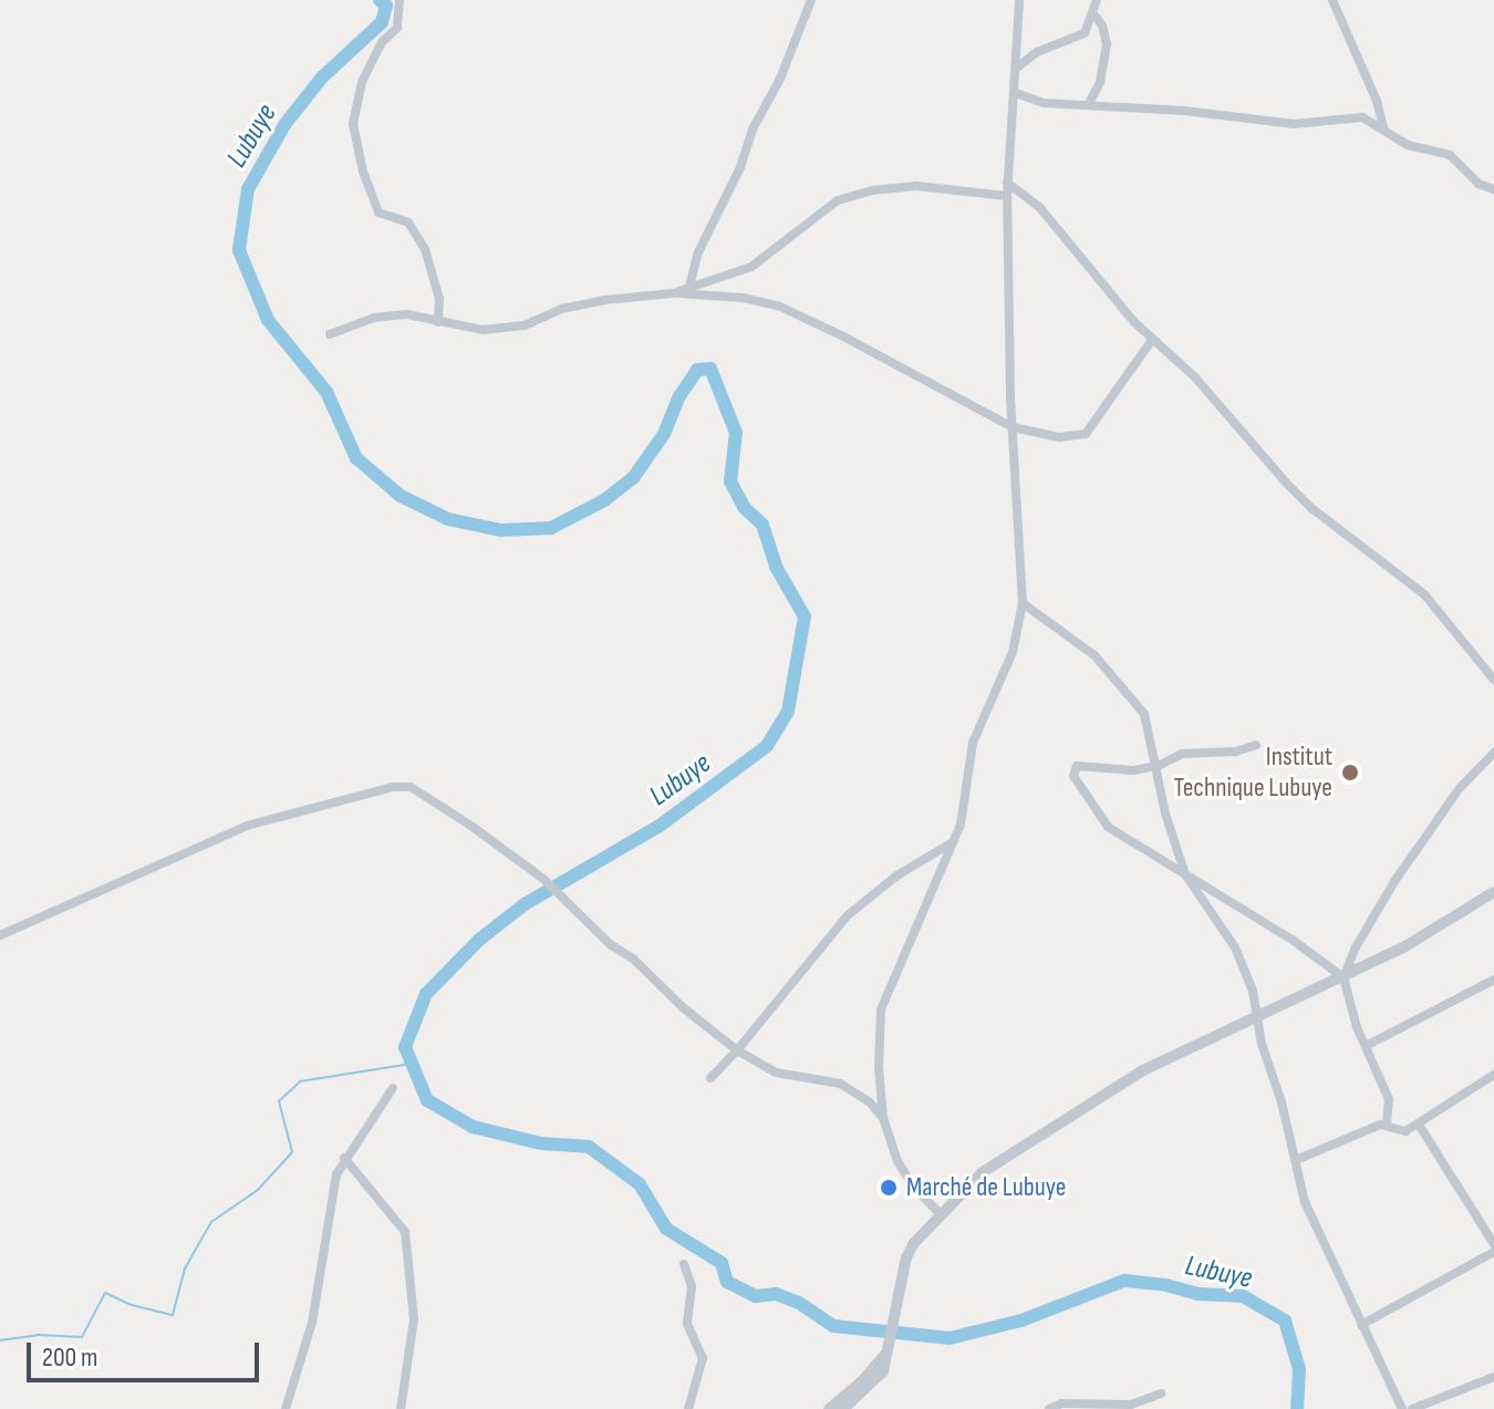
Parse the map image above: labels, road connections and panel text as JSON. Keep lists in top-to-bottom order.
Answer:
{
  "water": ["Lubuye"],
  "places": ["Institut Technique Lubuye", "Marché de Lubuye"],
  "scale_bar": "200 m"
}
